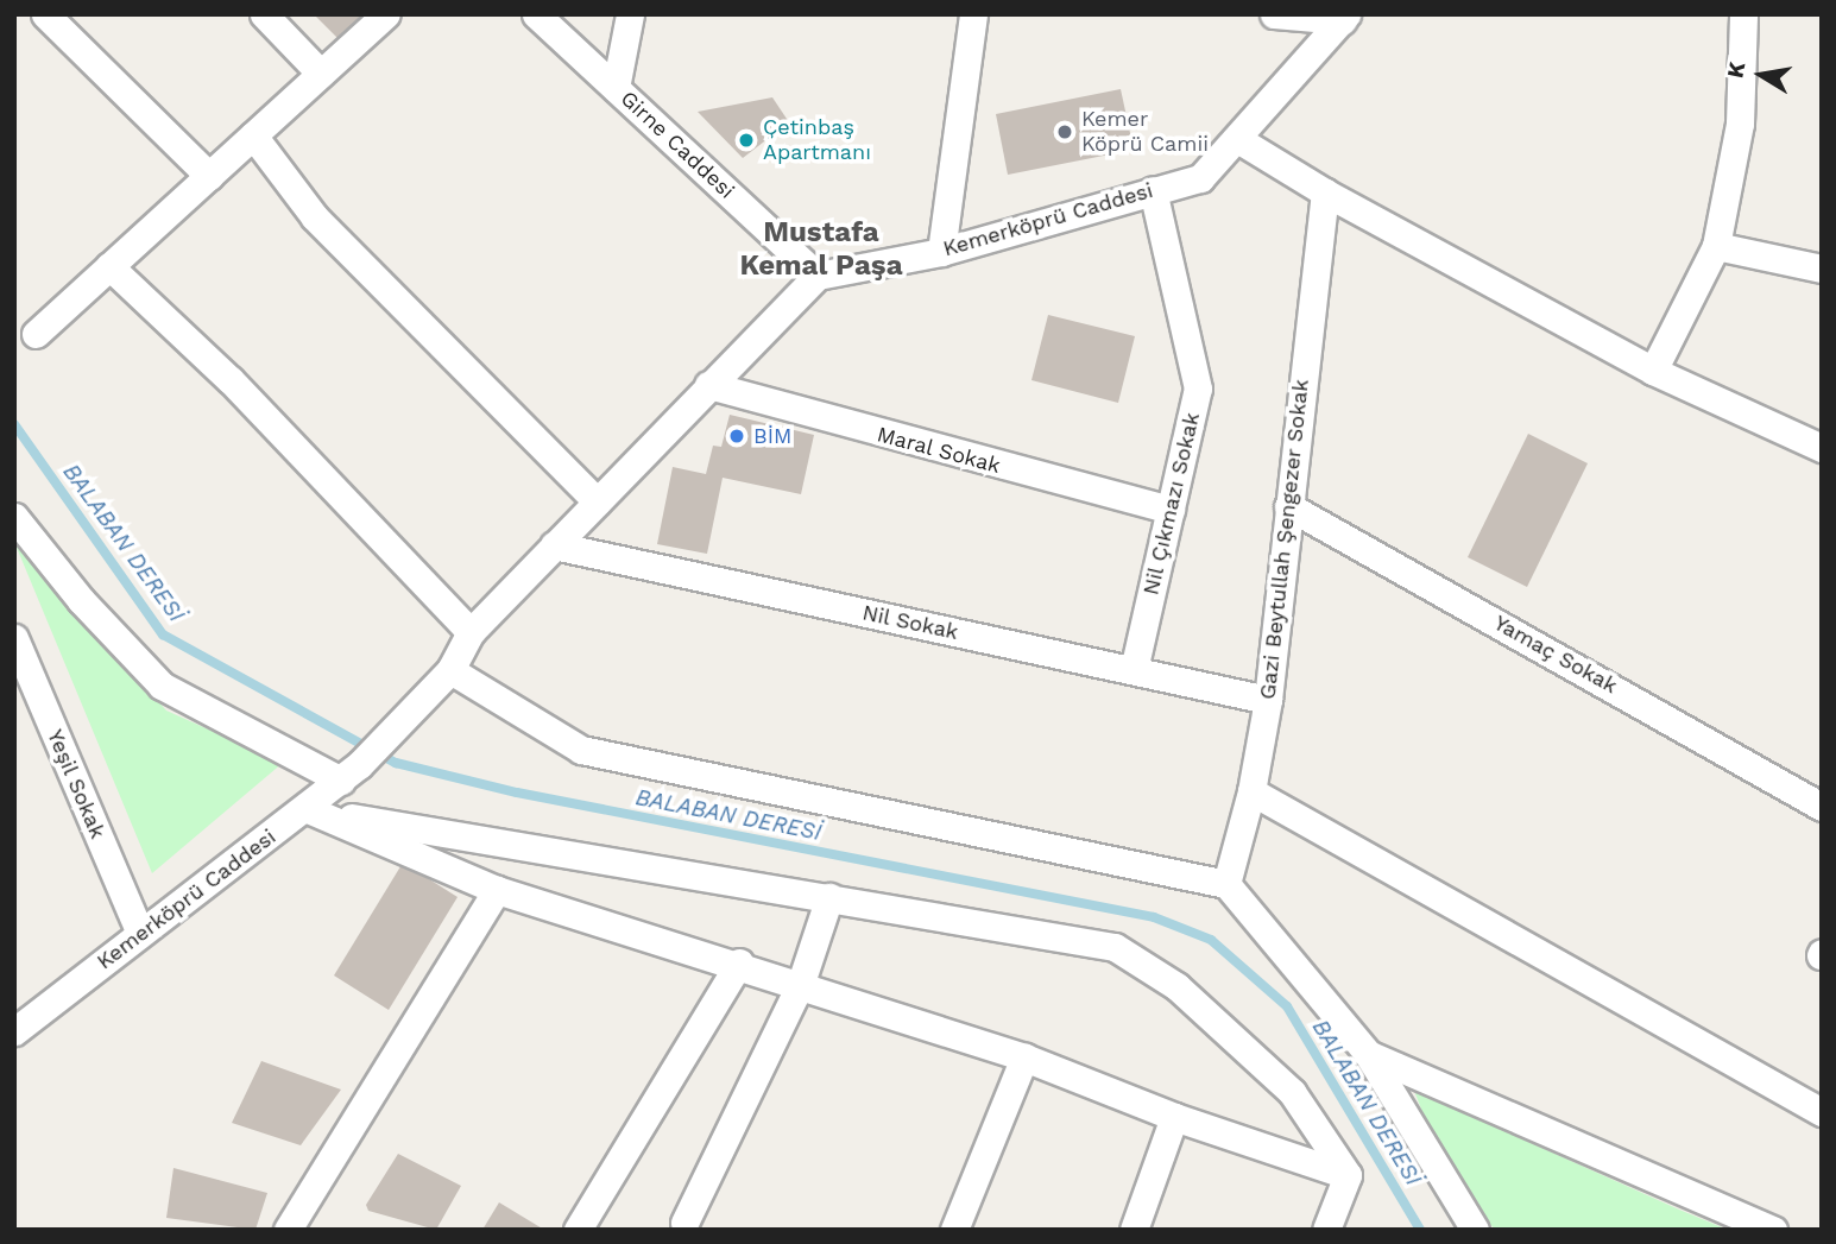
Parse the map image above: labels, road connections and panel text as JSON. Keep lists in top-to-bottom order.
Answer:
{
  "streets": {
    "street": [
      "Girne Caddesi",
      "Kemerköprü Caddesi",
      "Maral Sokak",
      "Nil Çıkmazı Sokak",
      "Gazi Beytullah Şengezer Sokak",
      "Nil Sokak",
      "Yamaç Sokak",
      "Yeşil Sokak"
    ]
  },
  "crossings": [
    ["Girne Caddesi", "Kemerköprü Caddesi"],
    ["Kemerköprü Caddesi", "Nil Çıkmazı Sokak"],
    ["Kemerköprü Caddesi", "Yeşil Sokak"],
    ["Maral Sokak", "Nil Çıkmazı Sokak"],
    ["Nil Çıkmazı Sokak", "Nil Sokak"],
    ["Gazi Beytullah Şengezer Sokak", "Nil Sokak"],
    ["Gazi Beytullah Şengezer Sokak", "Yamaç Sokak"]
  ],
  "districts": ["Mustafa Kemal Paşa"],
  "water": ["BALABAN DERESİ"],
  "places": ["Kemer Köprü Camii", "Çetinbaş Apartmanı", "BİM"],
  "north": "left"
}
